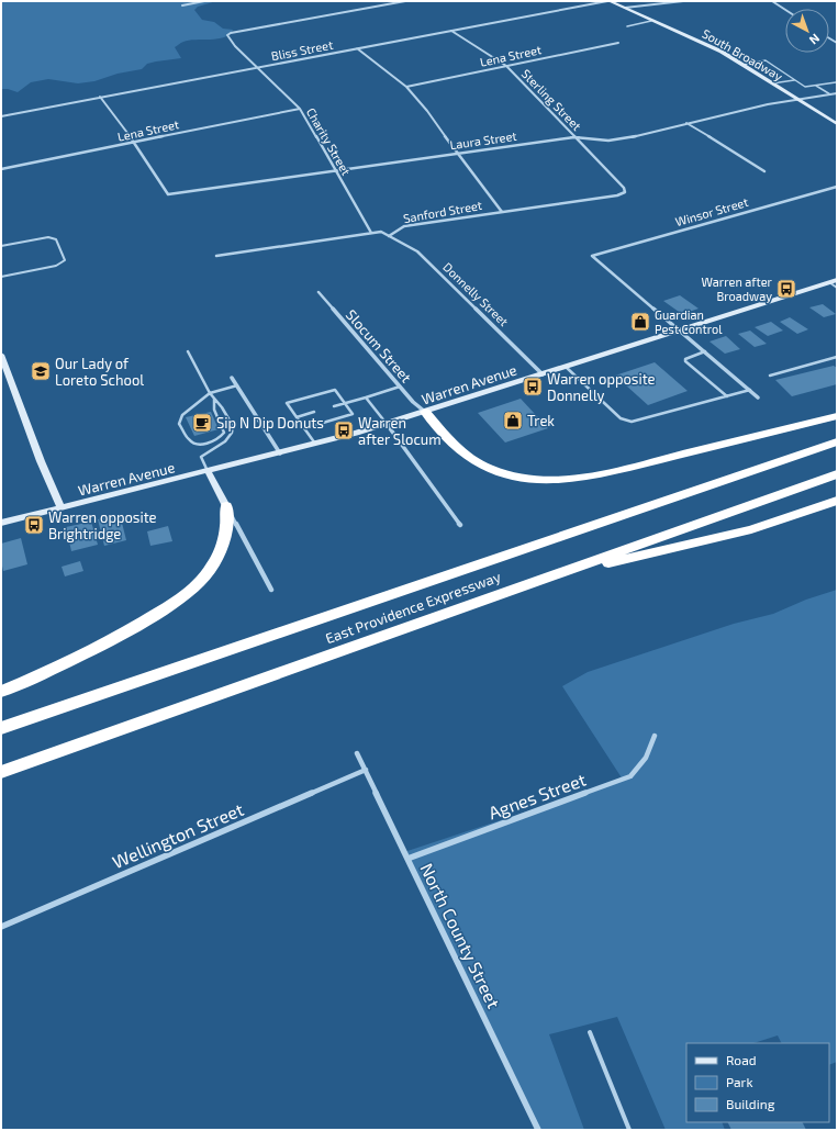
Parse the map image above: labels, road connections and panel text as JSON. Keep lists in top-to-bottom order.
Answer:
{
  "streets": {
    "highway": ["East Providence Expressway"],
    "main road": ["South Broadway", "Warren Avenue"],
    "street": [
      "Bliss Street",
      "Lena Street",
      "Sterling Street",
      "Laura Street",
      "Charity Street",
      "Sanford Street",
      "Winsor Street",
      "Donnelly Street",
      "Slocum Street",
      "Agnes Street",
      "Wellington Street",
      "North County Street"
    ]
  },
  "crossings": [
    ["Bliss Street", "South Broadway"],
    ["Bliss Street", "Sterling Street"],
    ["Bliss Street", "Charity Street"],
    ["South Broadway", "Laura Street"],
    ["Lena Street", "Sterling Street"],
    ["Lena Street", "Laura Street"],
    ["Lena Street", "Charity Street"],
    ["Sterling Street", "Laura Street"],
    ["Sterling Street", "Sanford Street"],
    ["Laura Street", "Charity Street"],
    ["Charity Street", "Sanford Street"],
    ["Sanford Street", "Donnelly Street"],
    ["Winsor Street", "Warren Avenue"],
    ["Donnelly Street", "Warren Avenue"],
    ["Slocum Street", "Warren Avenue"],
    ["Agnes Street", "North County Street"],
    ["Wellington Street", "North County Street"]
  ],
  "places": {
    "bus stop": [
      "Warren after Broadway",
      "Warren opposite Donnelly",
      "Warren after Slocum",
      "Warren opposite Brightridge"
    ],
    "shop": ["Guardian Pest Control", "Trek"],
    "school or university": ["Our Lady of Loreto School"],
    "cafe": ["Sip N Dip Donuts"]
  },
  "legend": ["Road", "Park", "Building"],
  "north": "bottom right"
}
